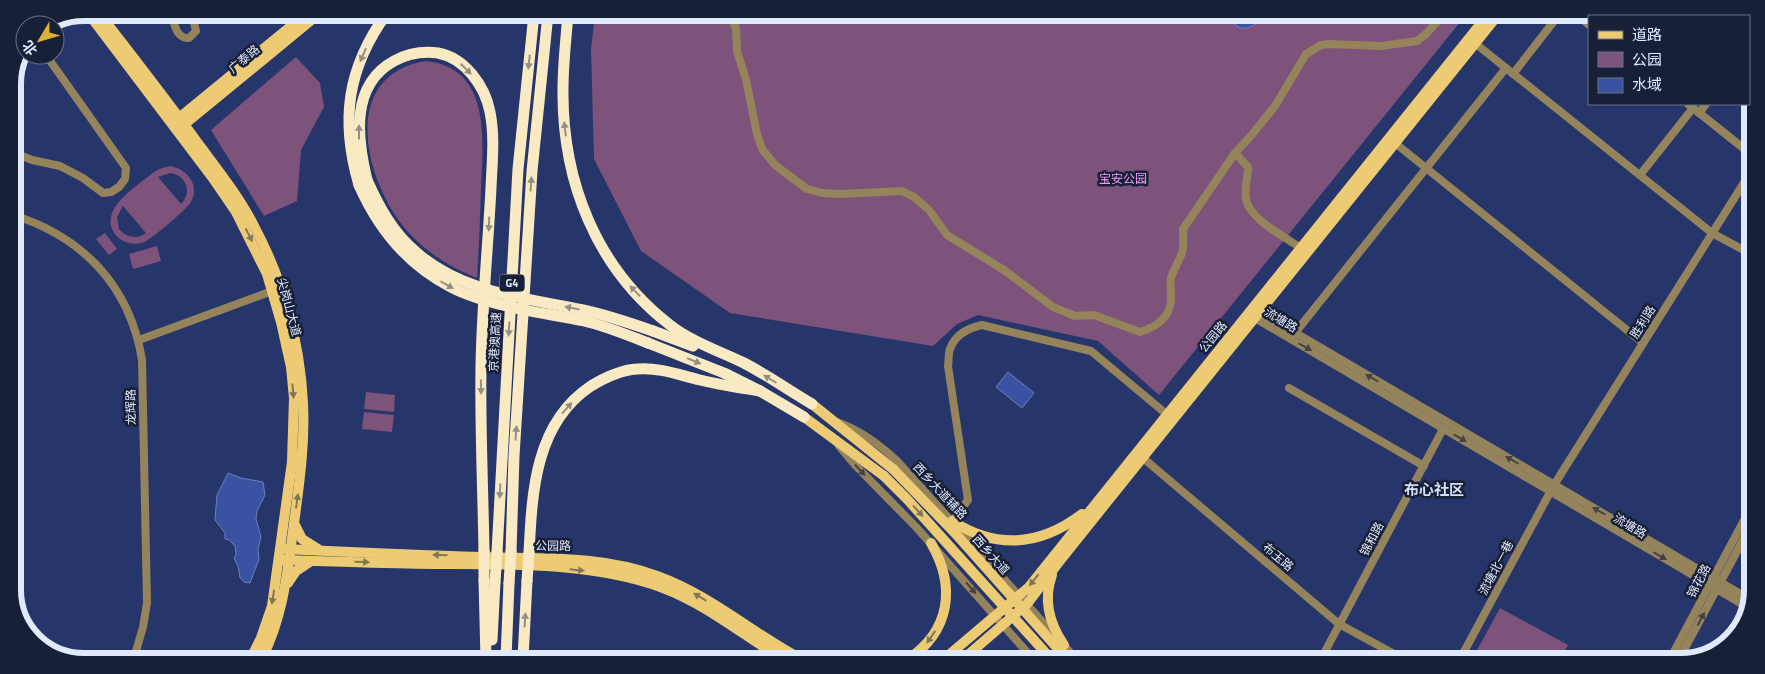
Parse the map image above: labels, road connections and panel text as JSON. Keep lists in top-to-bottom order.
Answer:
{
  "streets": {
    "highway": ["G4", "京港澳高速"],
    "main road": [
      "广泰路",
      "尖岗山大道",
      "公园路",
      "西乡大道"
    ],
    "street": [
      "流塘路",
      "胜利路",
      "龙辉路",
      "西乡大道辅路",
      "锦和路",
      "布玉路",
      "流塘北一巷",
      "锦花路"
    ]
  },
  "crossings": [
    ["广泰路", "尖岗山大道"],
    ["G4", "京港澳高速"],
    ["尖岗山大道", "公园路"],
    ["流塘路", "胜利路"],
    ["流塘路", "公园路"],
    ["流塘路", "锦和路"],
    ["流塘路", "流塘北一巷"],
    ["流塘路", "锦花路"],
    ["胜利路", "流塘北一巷"],
    ["公园路", "西乡大道辅路"],
    ["公园路", "布玉路"],
    ["西乡大道辅路", "西乡大道"],
    ["锦和路", "布玉路"]
  ],
  "districts": ["布心社区"],
  "parks": ["宝安公园"],
  "legend": ["道路", "公园", "水域"],
  "north": "bottom left"
}
